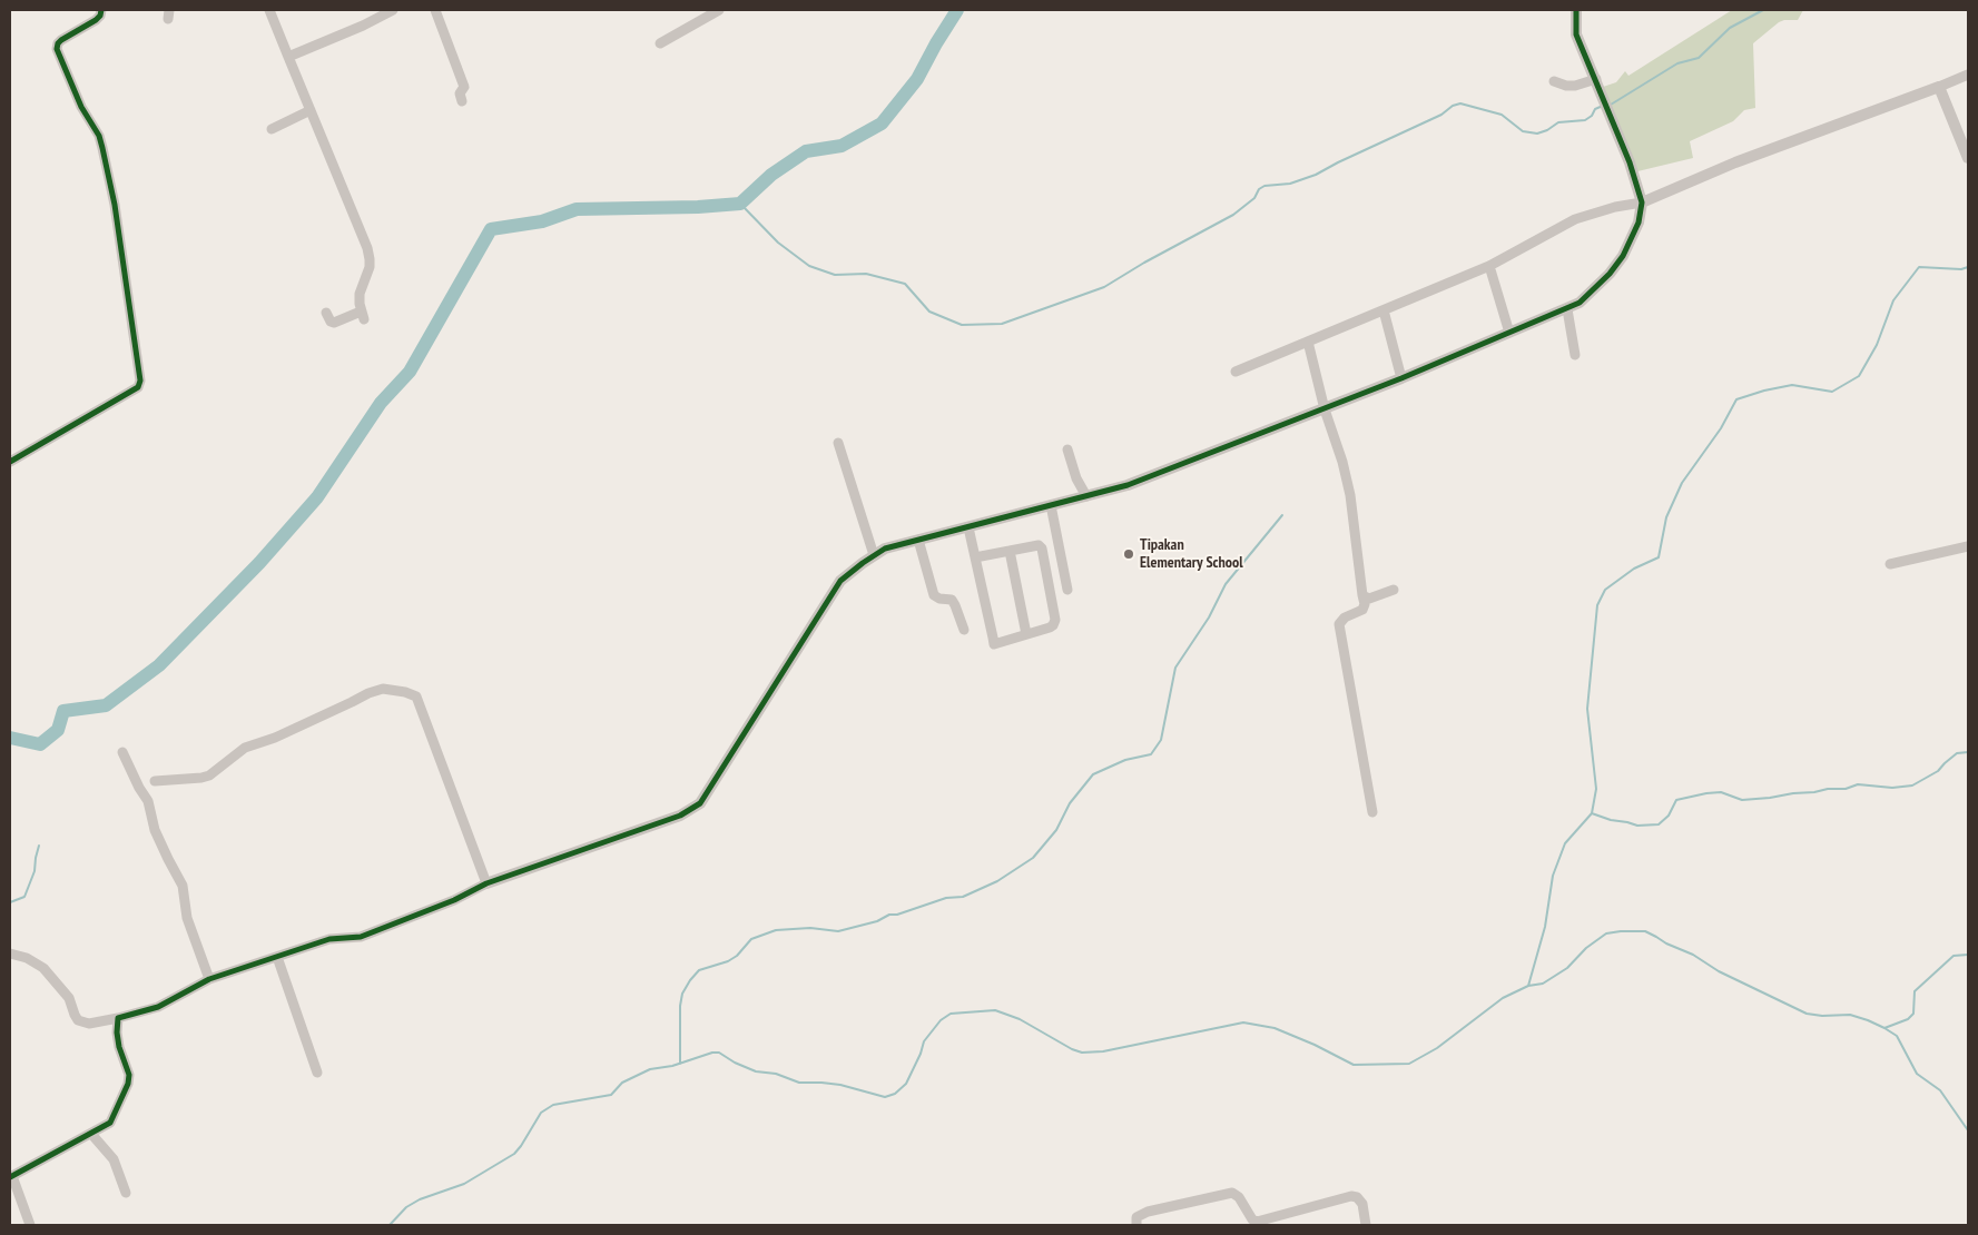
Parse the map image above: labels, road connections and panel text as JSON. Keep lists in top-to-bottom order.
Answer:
{
  "places": ["Tipakan Elementary School"]
}
